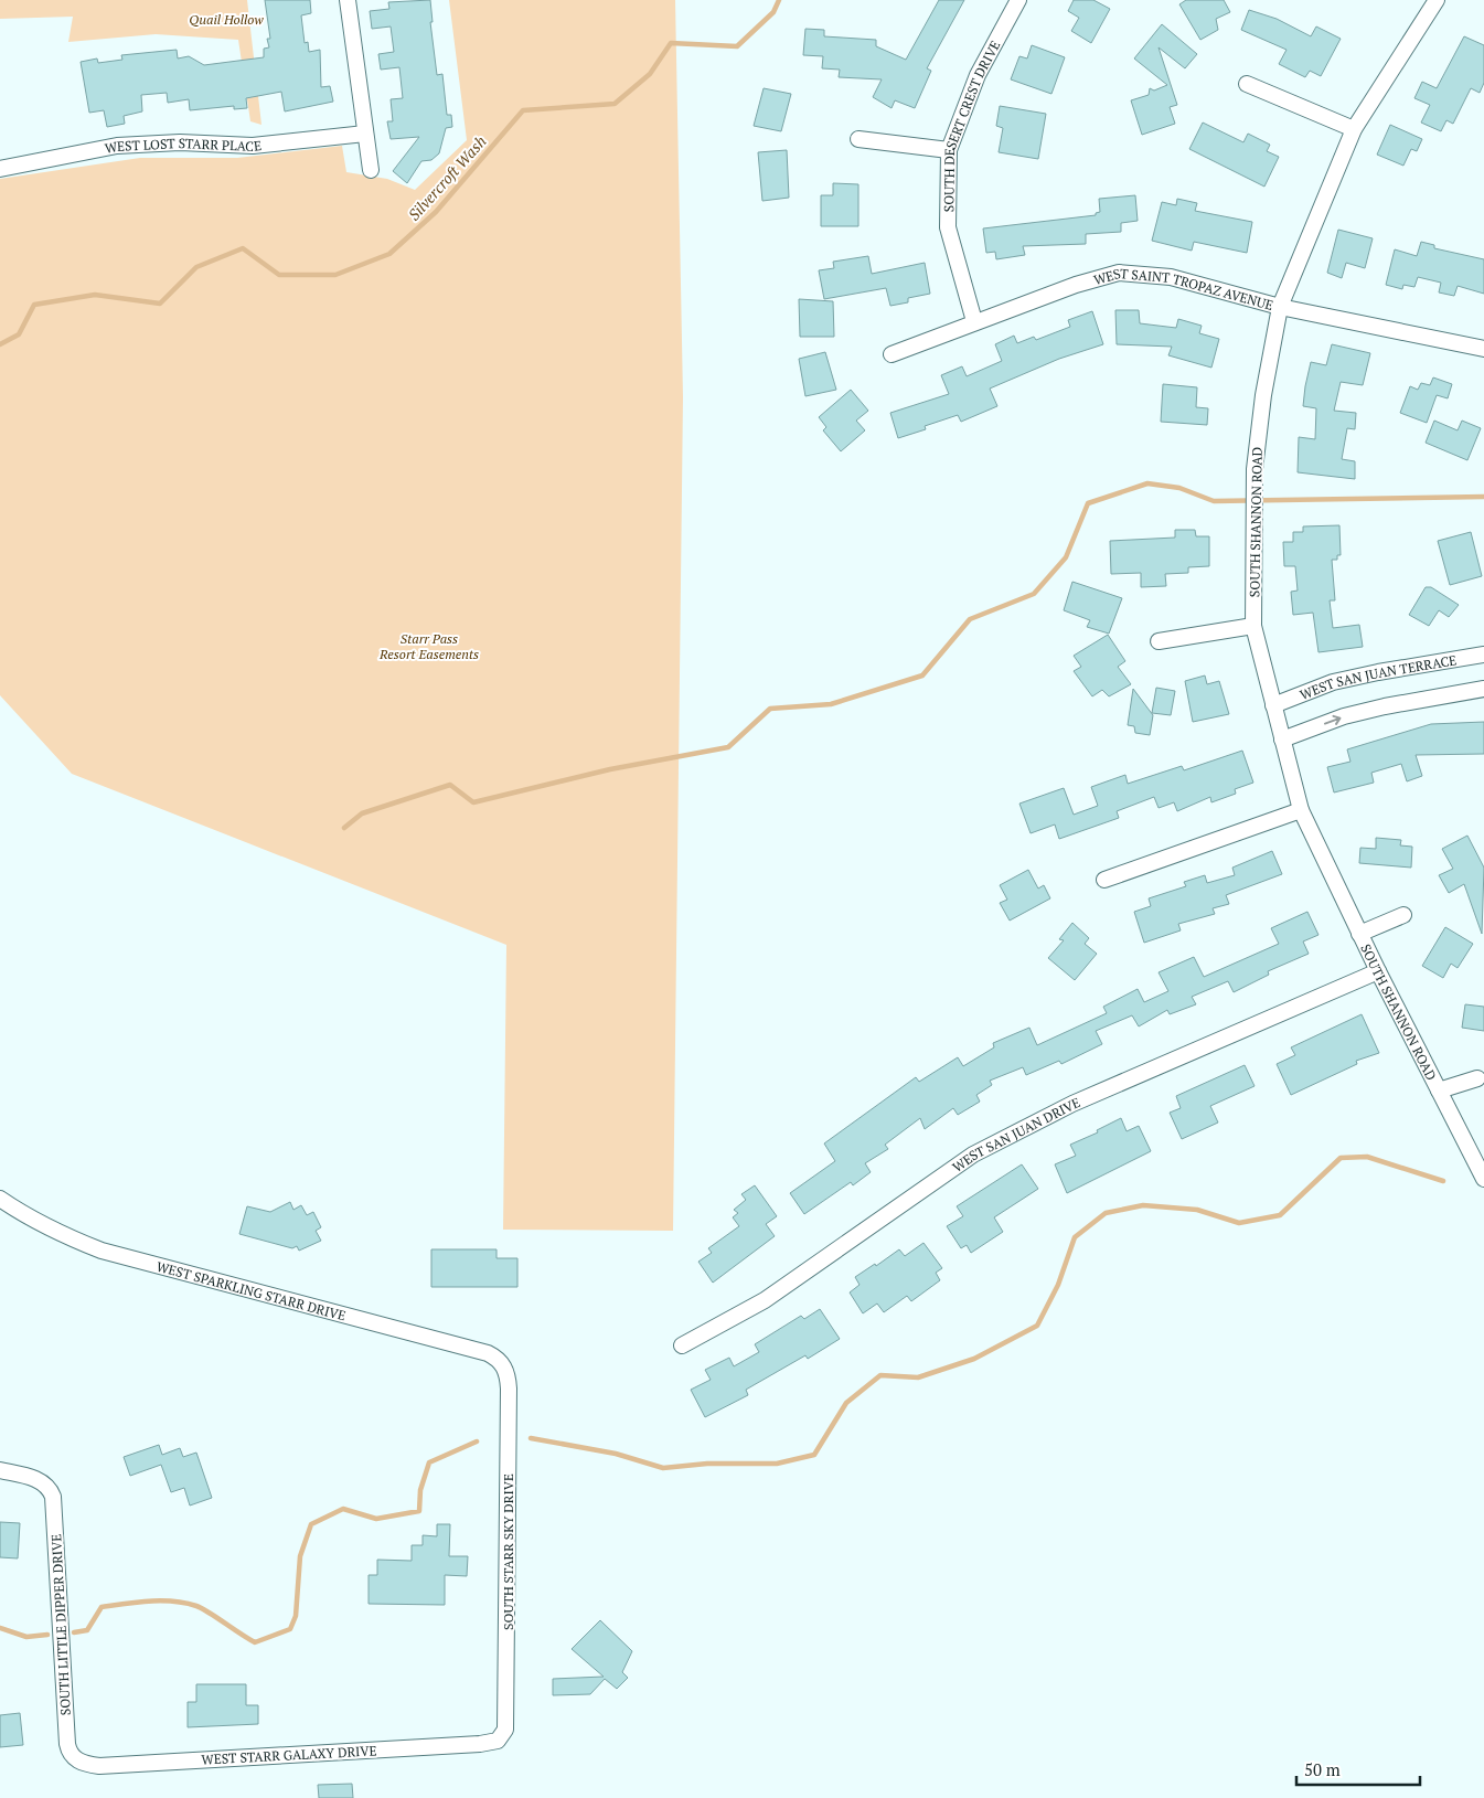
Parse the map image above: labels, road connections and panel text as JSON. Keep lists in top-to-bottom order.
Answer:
{
  "streets": {
    "street": [
      "SOUTH DESERT CREST DRIVE",
      "WEST LOST STARR PLACE",
      "WEST SAINT TROPAZ AVENUE",
      "SOUTH SHANNON ROAD",
      "WEST SAN JUAN TERRACE",
      "WEST SAN JUAN DRIVE",
      "WEST SPARKLING STARR DRIVE",
      "SOUTH STARR SKY DRIVE",
      "SOUTH LITTLE DIPPER DRIVE",
      "WEST STARR GALAXY DRIVE"
    ]
  },
  "crossings": [
    ["SOUTH DESERT CREST DRIVE", "WEST SAINT TROPAZ AVENUE"],
    ["WEST SAINT TROPAZ AVENUE", "SOUTH SHANNON ROAD"],
    ["SOUTH SHANNON ROAD", "WEST SAN JUAN TERRACE"],
    ["SOUTH SHANNON ROAD", "WEST SAN JUAN DRIVE"],
    ["WEST SPARKLING STARR DRIVE", "SOUTH STARR SKY DRIVE"],
    ["SOUTH STARR SKY DRIVE", "WEST STARR GALAXY DRIVE"],
    ["SOUTH LITTLE DIPPER DRIVE", "WEST STARR GALAXY DRIVE"]
  ],
  "water": ["Silvercroft Wash"],
  "parks": ["Quail Hollow", "Starr Pass Resort Easements"],
  "scale_bar": "50 m"
}
